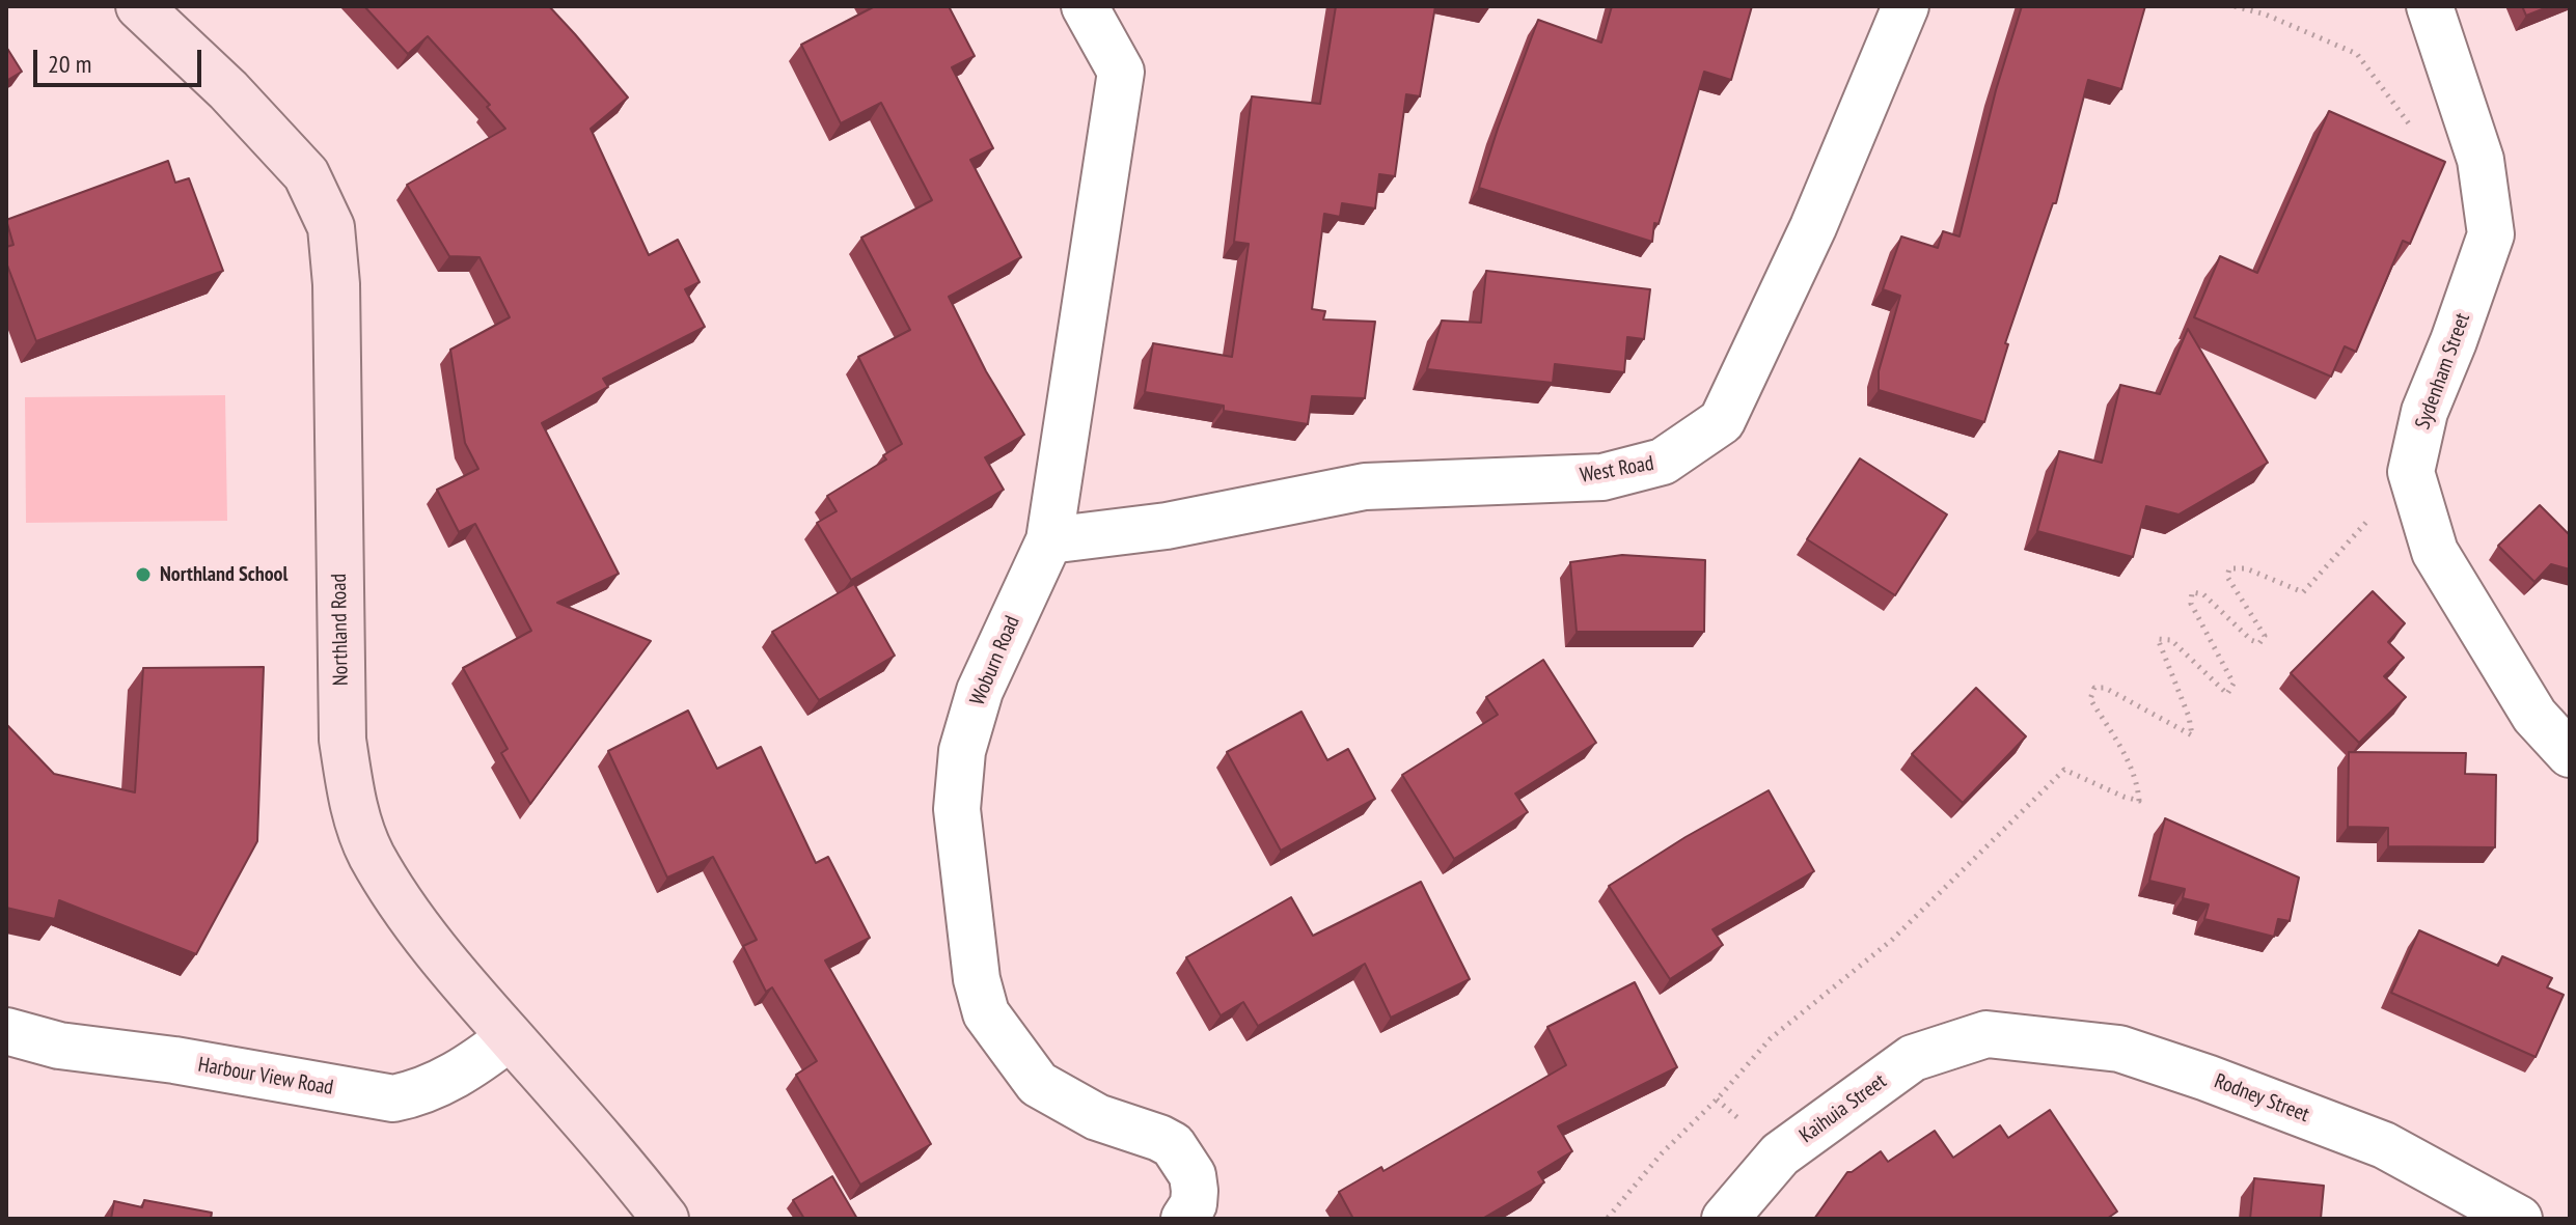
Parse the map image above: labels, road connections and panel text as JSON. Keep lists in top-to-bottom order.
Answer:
{
  "streets": {
    "street": [
      "Sydenham Street",
      "West Road",
      "Northland Road",
      "Woburn Road",
      "Harbour View Road",
      "Rodney Street",
      "Kaihuia Street"
    ]
  },
  "crossings": [
    ["West Road", "Woburn Road"],
    ["Northland Road", "Harbour View Road"],
    ["Rodney Street", "Kaihuia Street"]
  ],
  "places": ["Northland School"],
  "scale_bar": "20 m"
}
